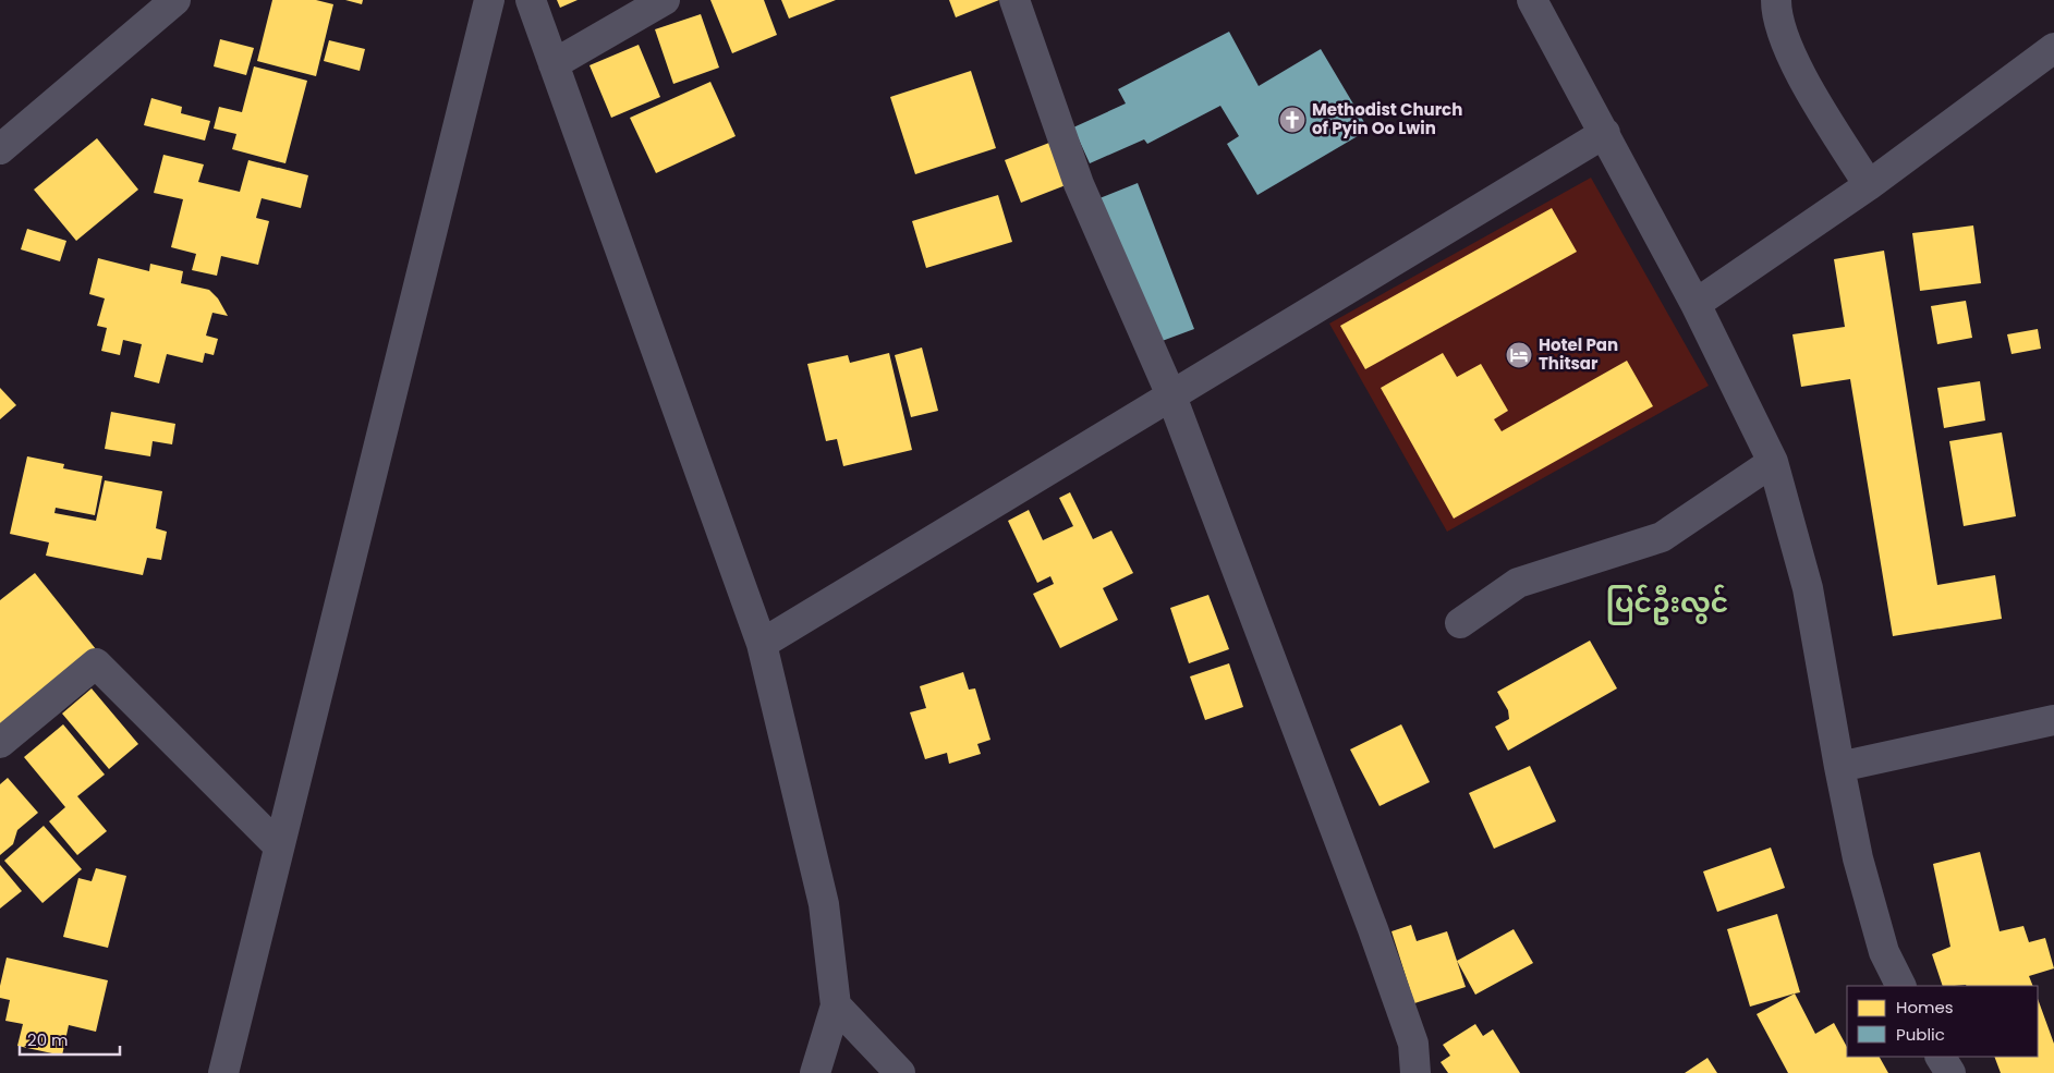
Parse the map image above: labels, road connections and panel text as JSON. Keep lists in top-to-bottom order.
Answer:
{
  "districts": ["ပြင်ဦးလွင်"],
  "places": {
    "church": ["Methodist Church of Pyin Oo Lwin"],
    "hotel": ["Hotel Pan Thitsar"]
  },
  "legend": ["Homes", "Public"],
  "scale_bar": "20 m"
}
